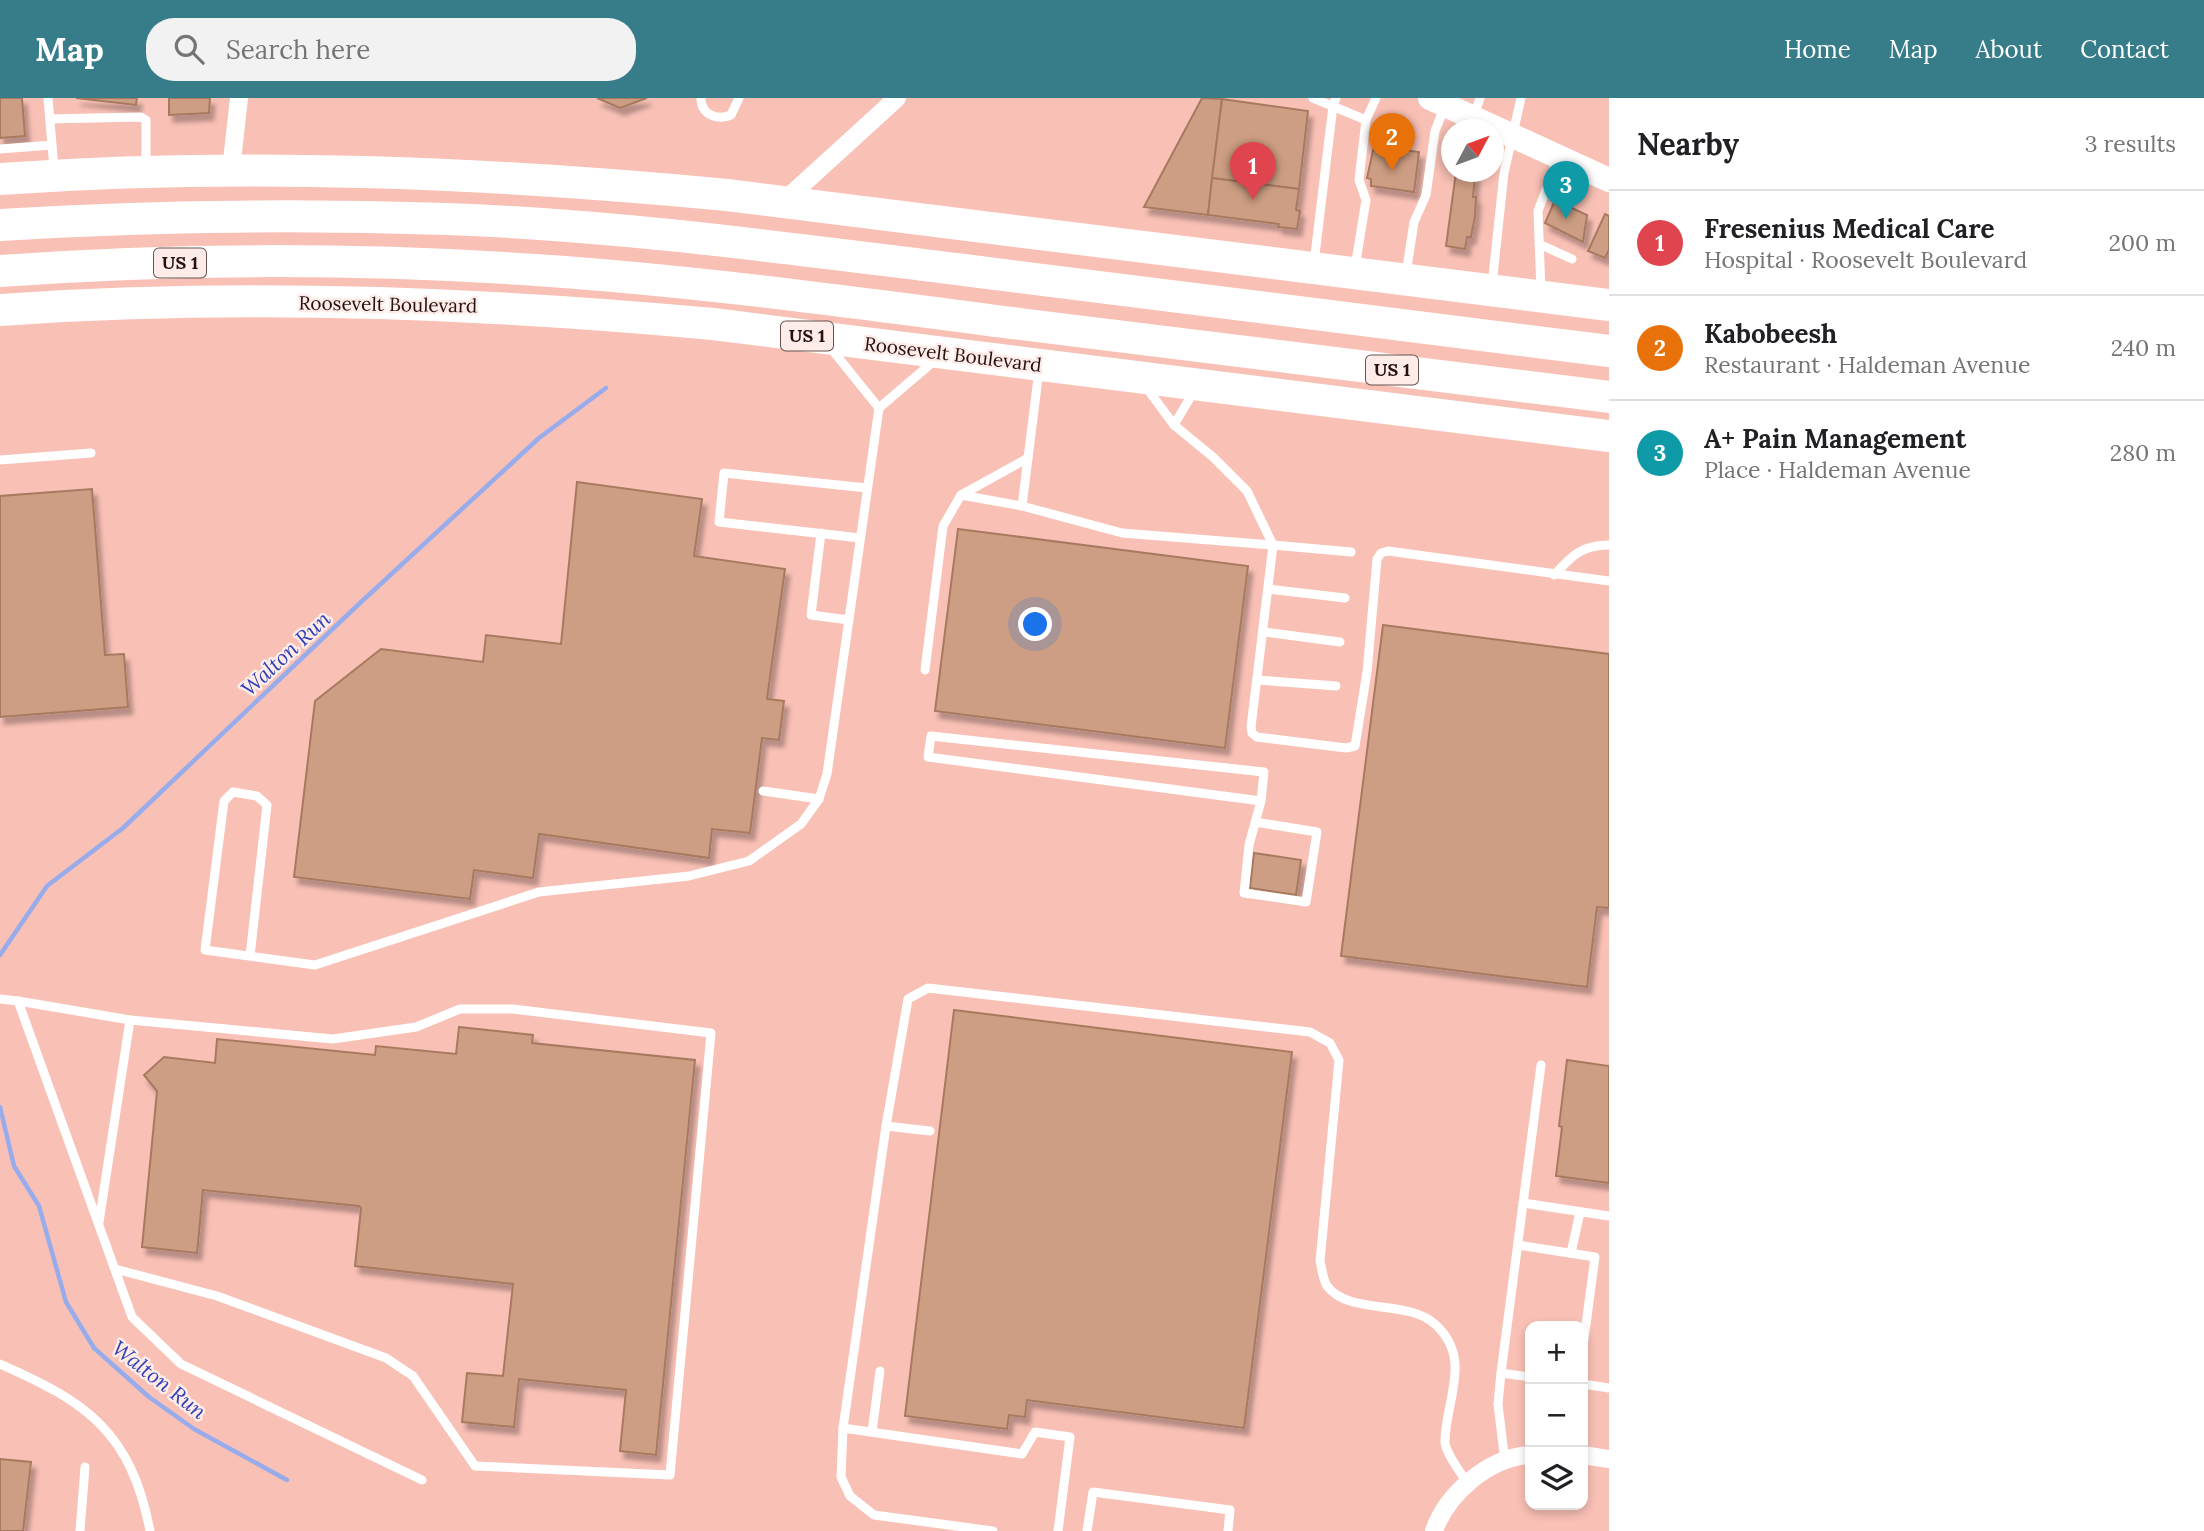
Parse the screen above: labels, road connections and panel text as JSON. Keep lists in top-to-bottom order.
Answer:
{
  "streets": {
    "highway": ["US 1", "Roosevelt Boulevard"]
  },
  "water": ["Walton Run"],
  "north": "top right",
  "page": {
    "header": "Map",
    "search": "Search here",
    "nav": [
      "Home",
      "Map",
      "About",
      "Contact"
    ],
    "heading": ["Nearby", "3 results"],
    "pins": ["2", "1", "3"],
    "list": [
      {
        "mark": "1",
        "name": "Fresenius Medical Care",
        "note": "Hospital · Roosevelt Boulevard",
        "value": "200 m"
      },
      {
        "mark": "2",
        "name": "Kabobeesh",
        "note": "Restaurant · Haldeman Avenue",
        "value": "240 m"
      },
      {
        "mark": "3",
        "name": "A+ Pain Management",
        "note": "Place · Haldeman Avenue",
        "value": "280 m"
      }
    ],
    "map_buttons": ["+", "−"]
  }
}
